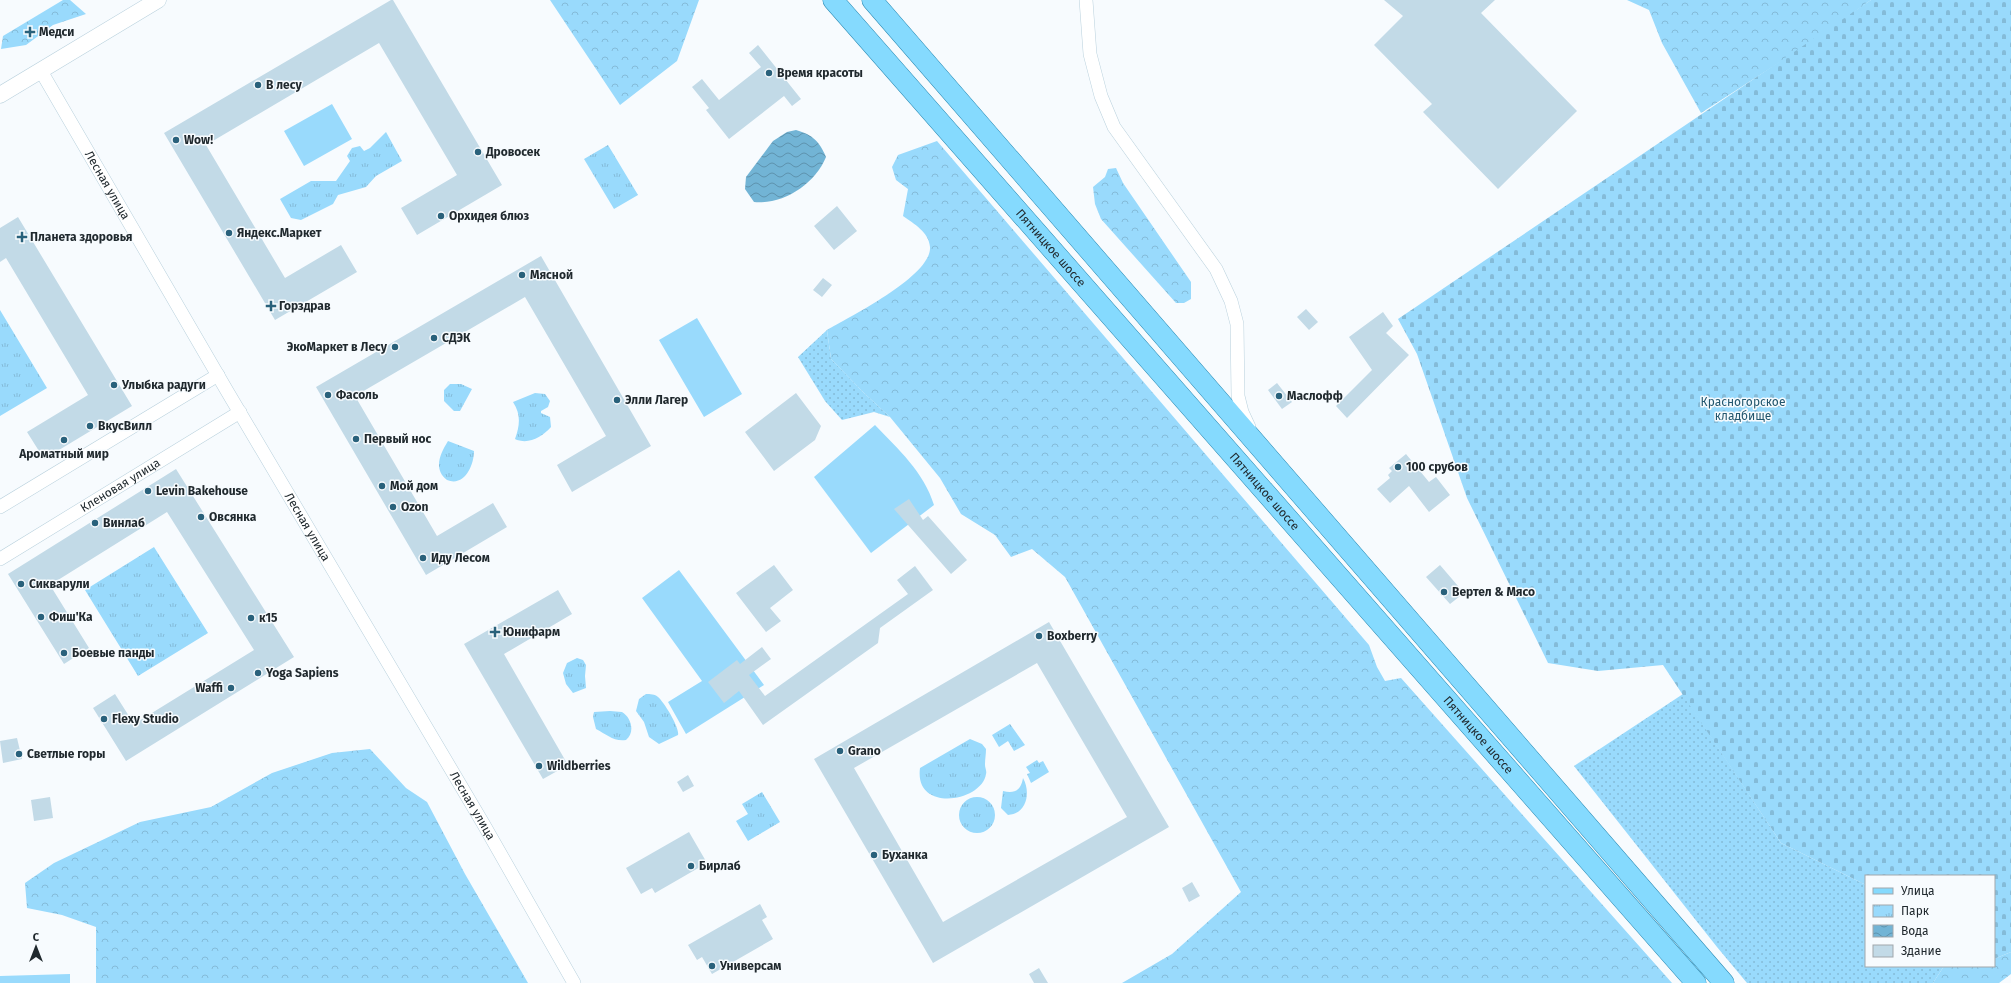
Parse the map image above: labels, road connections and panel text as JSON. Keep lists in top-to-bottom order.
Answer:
{
  "streets": {
    "main road": ["Пятницкое шоссе"],
    "street": ["Лесная улица", "Кленовая улица"]
  },
  "crossings": [
    ["Лесная улица", "Кленовая улица"]
  ],
  "parks": ["Красногорское кладбище"],
  "places": {
    "health": [
      "Медси",
      "Планета здоровья",
      "Горздрав",
      "Юнифарм"
    ],
    "other": [
      "Время красоты",
      "В лесу",
      "Wow!",
      "Дровосек",
      "Орхидея блюз",
      "Яндекс.Маркет",
      "Мясной",
      "СДЭК",
      "ЭкоМаркет в Лесу",
      "Улыбка радуги",
      "Фасоль",
      "Маслофф",
      "Элли Лагер",
      "ВкусВилл",
      "Первый нос",
      "Ароматный мир",
      "100 срубов",
      "Мой дом",
      "Levin Bakehouse",
      "Ozon",
      "Овсянка",
      "Винлаб",
      "Иду Лесом",
      "Сикварули",
      "Вертел & Мясо",
      "Фиш'Ка",
      "к15",
      "Boxberry",
      "Боевые панды",
      "Yoga Sapiens",
      "Waffi",
      "Flexy Studio",
      "Grano",
      "Светлые горы",
      "Wildberries",
      "Буханка",
      "Бирлаб",
      "Универсам"
    ]
  },
  "legend": [
    "Улица",
    "Парк",
    "Вода",
    "Здание"
  ],
  "north": "top"
}
